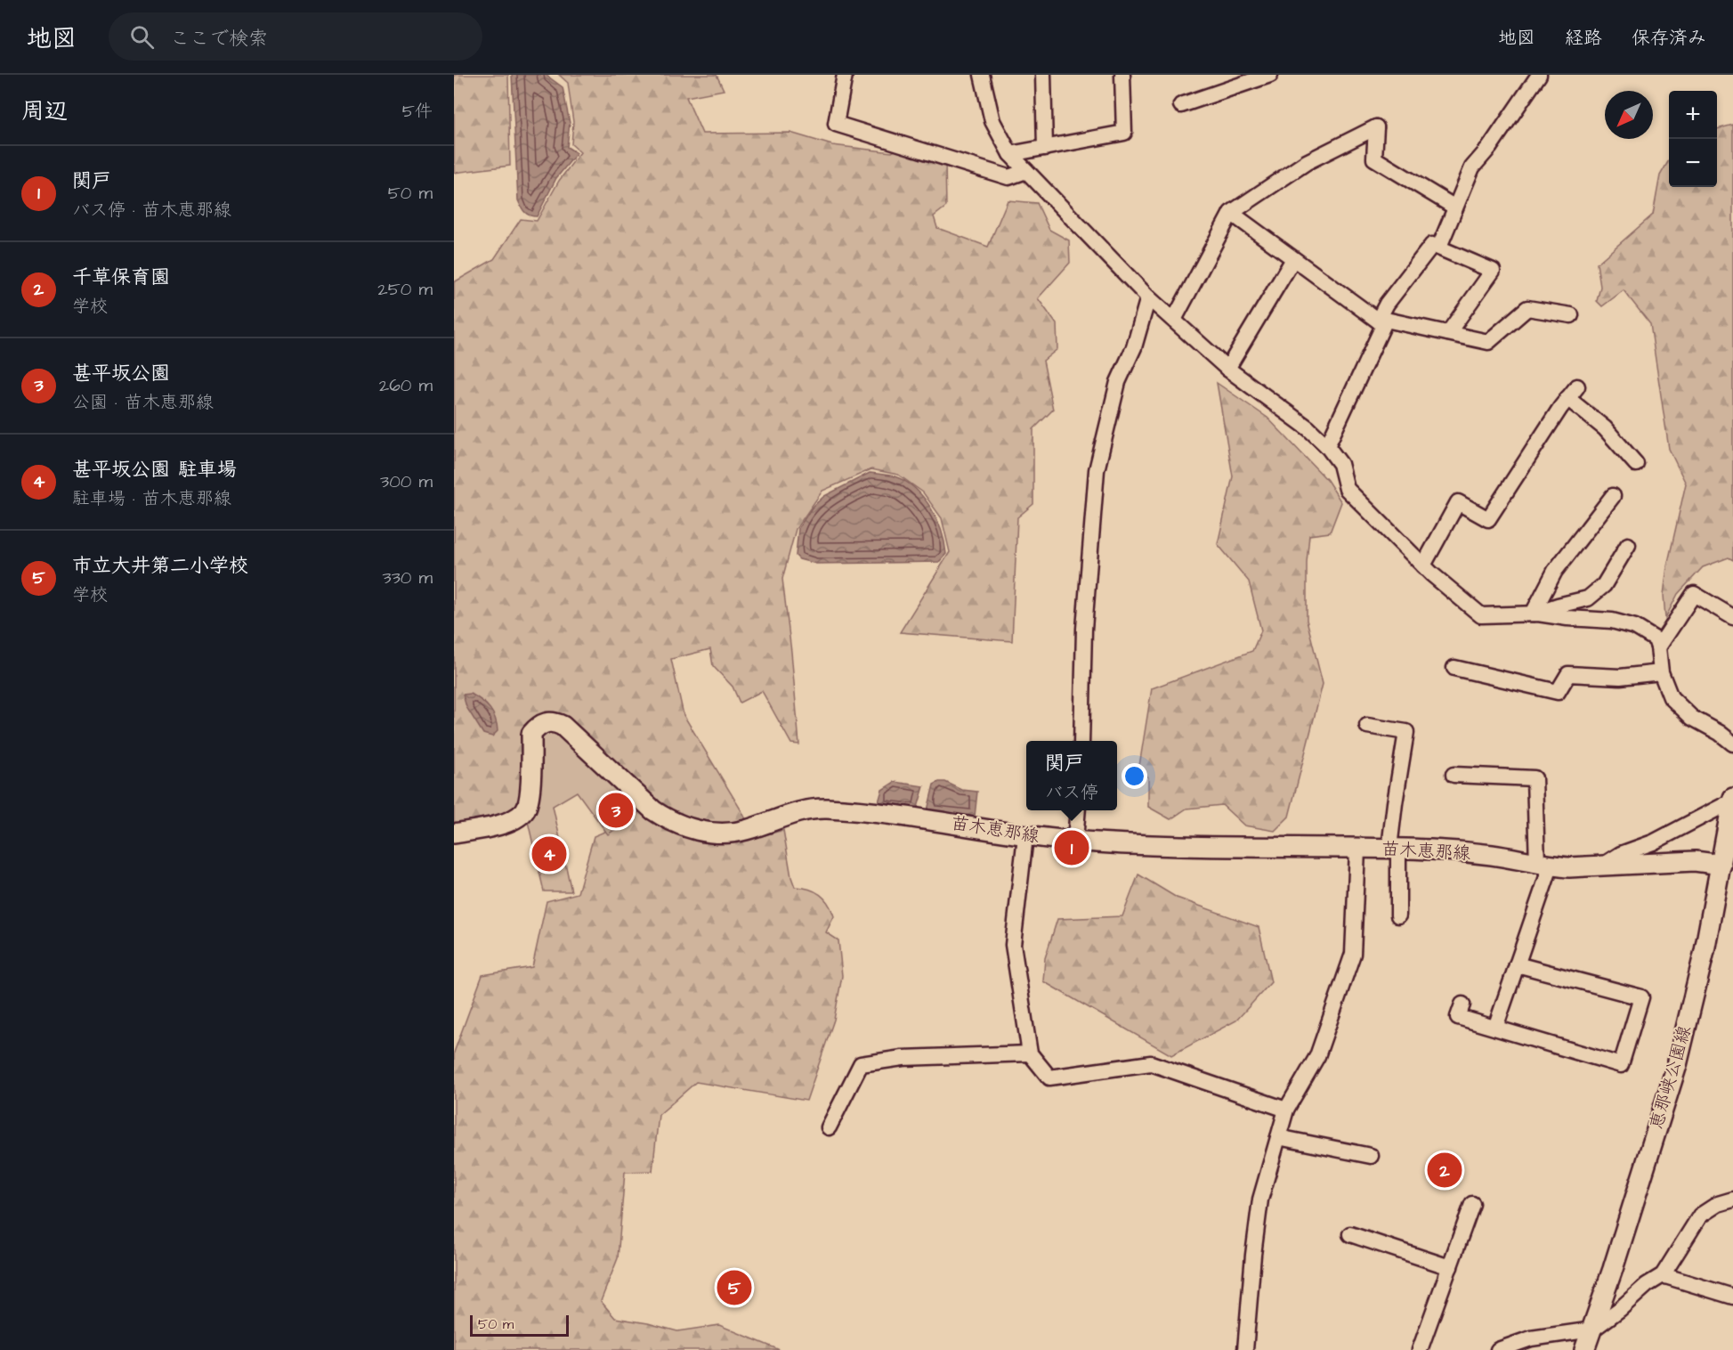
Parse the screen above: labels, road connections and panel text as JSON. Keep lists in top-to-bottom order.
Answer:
{
  "streets": {
    "main road": ["苗木恵那線", "恵那峡公園線"]
  },
  "crossings": [
    ["苗木恵那線", "恵那峡公園線"]
  ],
  "scale_bar": "50 m",
  "north": "bottom left",
  "page": {
    "header": "地図",
    "search": "ここで検索",
    "nav": ["地図", "経路", "保存済み"],
    "heading": ["周辺", "5件"],
    "map_buttons": ["+", "−"],
    "list": [
      {
        "mark": "1",
        "name": "関戸",
        "note": "バス停 · 苗木恵那線",
        "value": "50 m"
      },
      {
        "mark": "2",
        "name": "千草保育園",
        "note": "学校",
        "value": "250 m"
      },
      {
        "mark": "3",
        "name": "甚平坂公園",
        "note": "公園 · 苗木恵那線",
        "value": "260 m"
      },
      {
        "mark": "4",
        "name": "甚平坂公園 駐車場",
        "note": "駐車場 · 苗木恵那線",
        "value": "300 m"
      },
      {
        "mark": "5",
        "name": "市立大井第二小学校",
        "note": "学校",
        "value": "330 m"
      }
    ],
    "popup": ["関戸", "バス停"],
    "pins": [
      "3",
      "1",
      "4",
      "2",
      "5"
    ],
    "scale": "50 m"
  }
}
